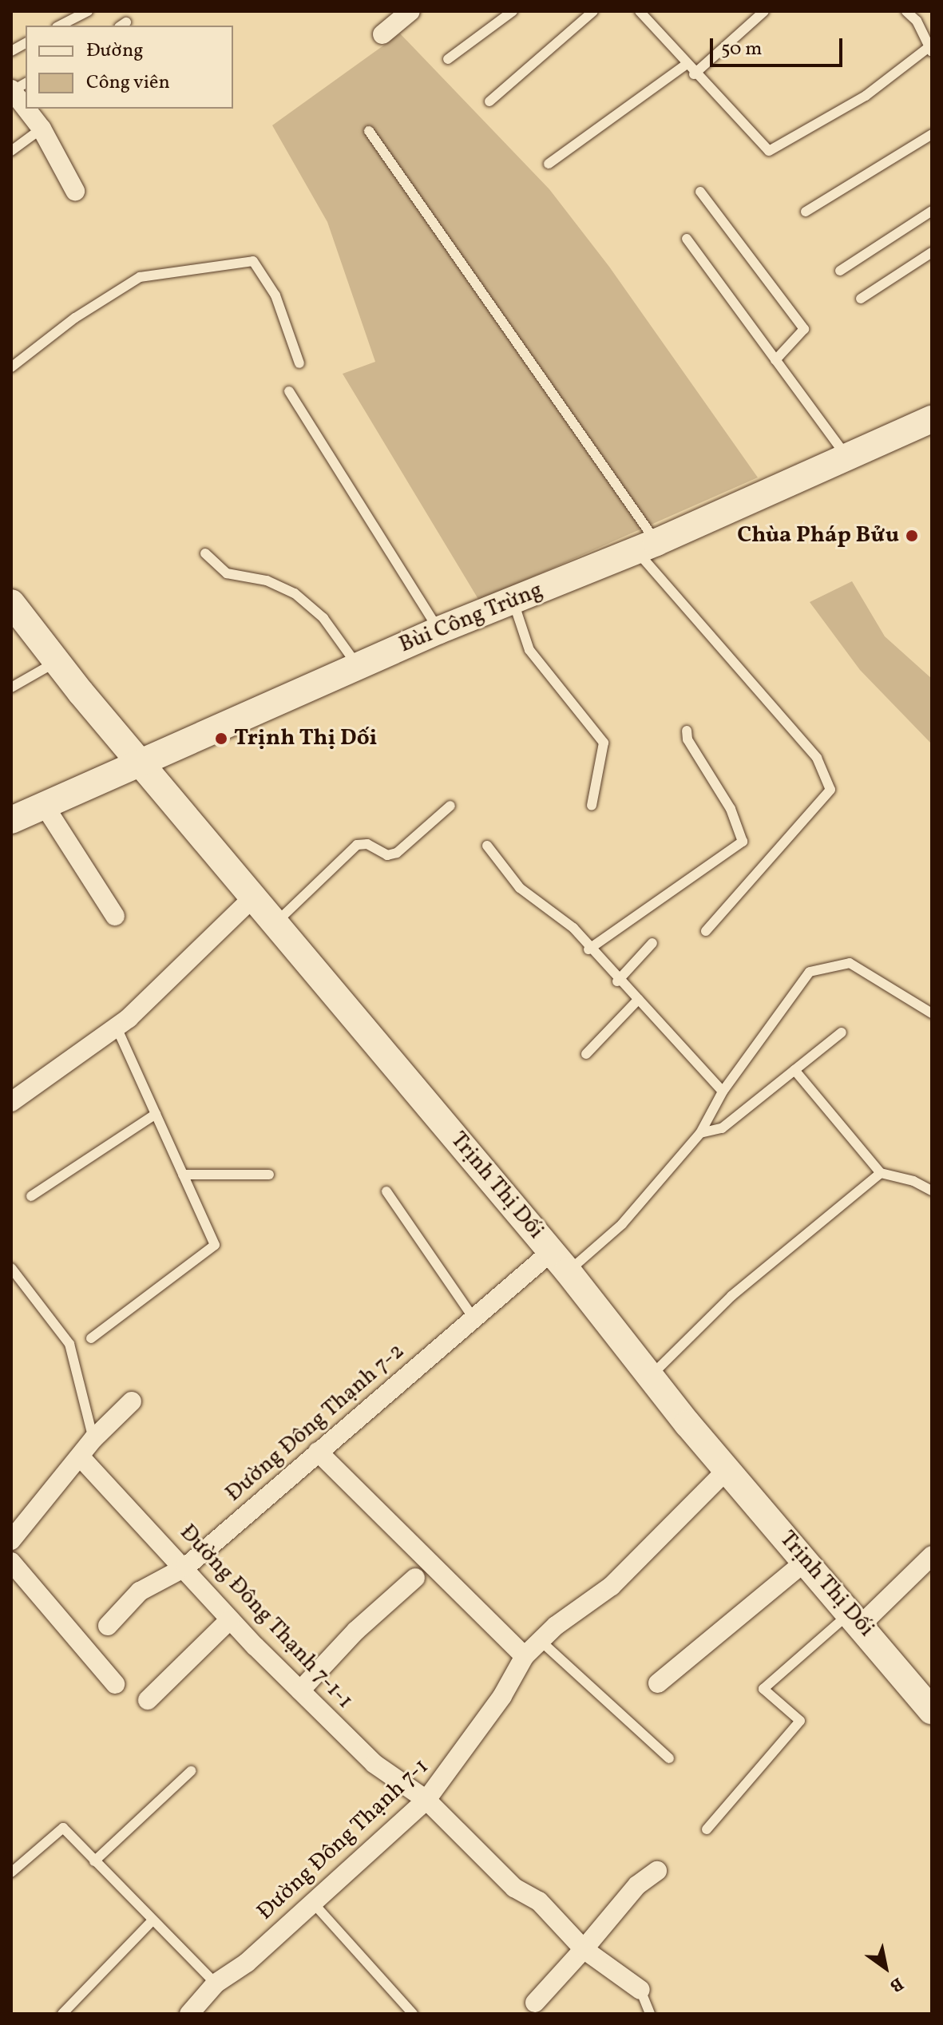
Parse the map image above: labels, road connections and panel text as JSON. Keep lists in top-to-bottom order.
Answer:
{
  "streets": {
    "street": [
      "Bùi Công Trừng",
      "Trịnh Thị Dối",
      "Đường Đông Thạnh 7-2",
      "Đường Đông Thạnh 7-1-1",
      "Đường Đông Thạnh 7-1"
    ]
  },
  "crossings": [
    ["Bùi Công Trừng", "Trịnh Thị Dối"],
    ["Trịnh Thị Dối", "Đường Đông Thạnh 7-2"],
    ["Trịnh Thị Dối", "Đường Đông Thạnh 7-1"],
    ["Đường Đông Thạnh 7-2", "Đường Đông Thạnh 7-1-1"],
    ["Đường Đông Thạnh 7-1-1", "Đường Đông Thạnh 7-1"]
  ],
  "places": ["Chùa Pháp Bửu", "Trịnh Thị Dối"],
  "legend": ["Đường", "Công viên"],
  "scale_bar": "50 m",
  "north": "bottom right"
}
